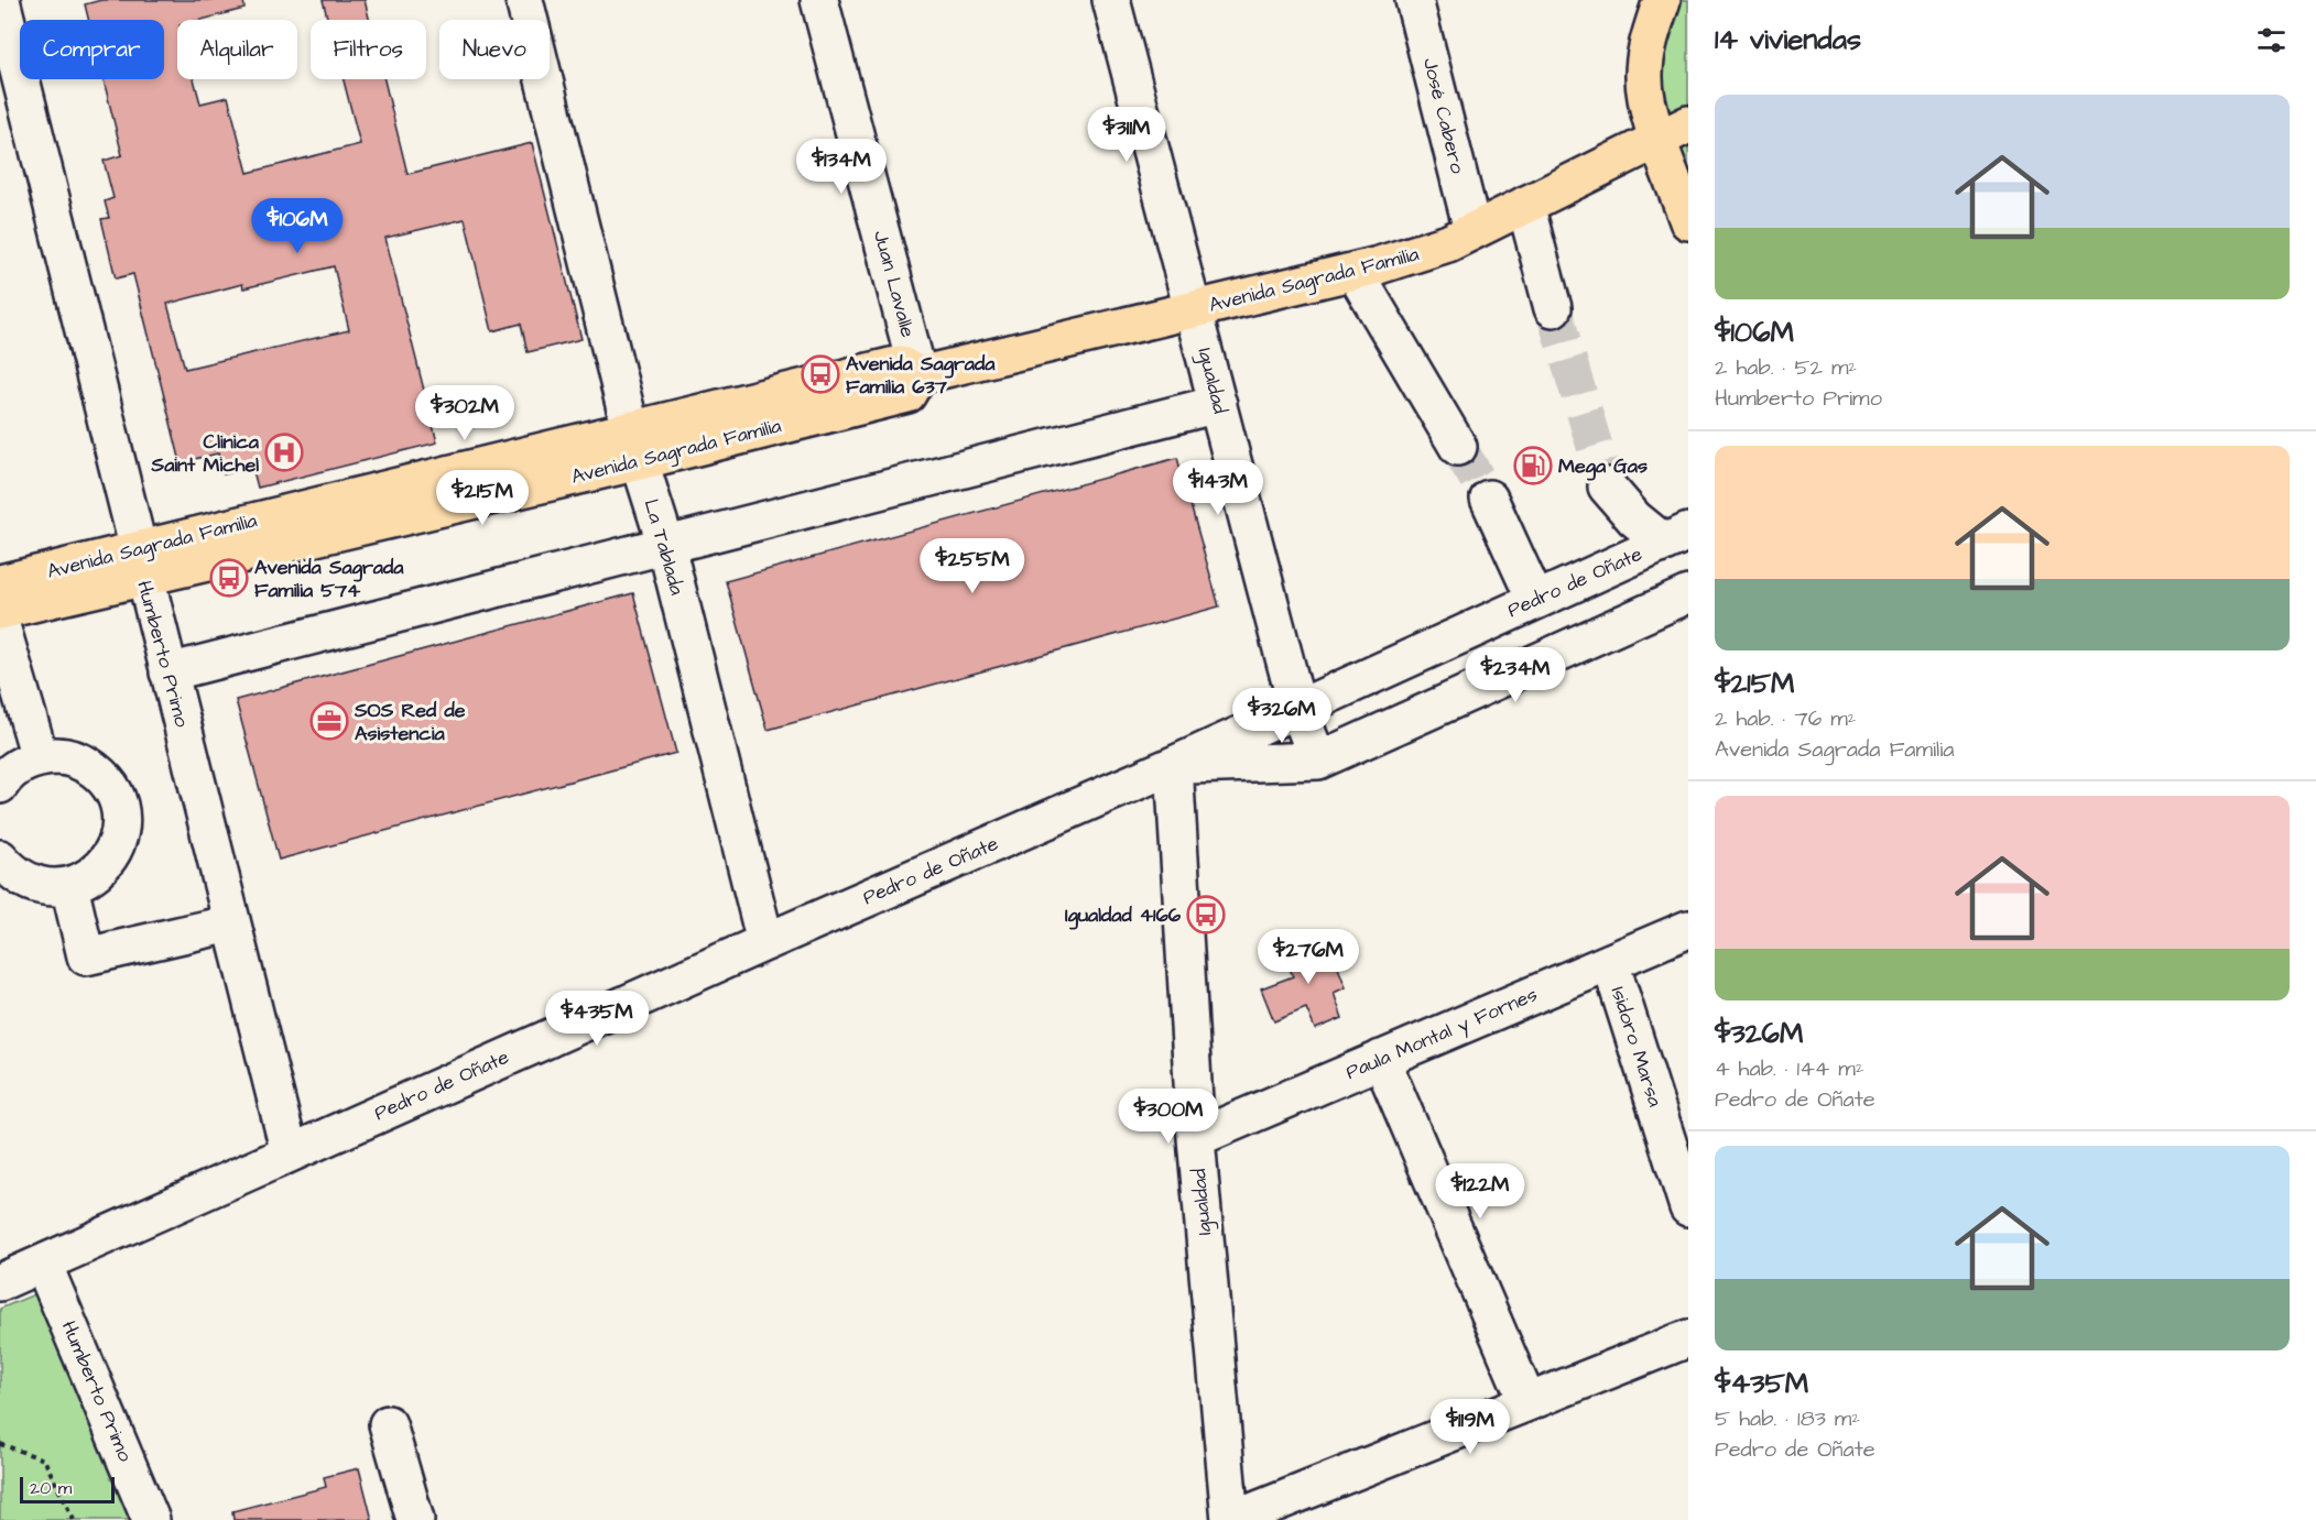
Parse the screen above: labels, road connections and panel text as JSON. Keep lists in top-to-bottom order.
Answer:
{
  "streets": {
    "main road": ["Avenida Sagrada Familia"],
    "street": [
      "José Cabero",
      "Juan Lavalle",
      "Igualdad",
      "La Tablada",
      "Pedro de Oñate",
      "Humberto Primo",
      "Paula Montal y Fornes",
      "Isidoro Marsa"
    ]
  },
  "crossings": [
    ["José Cabero", "Avenida Sagrada Familia"],
    ["Avenida Sagrada Familia", "Juan Lavalle"],
    ["Avenida Sagrada Familia", "Igualdad"],
    ["Avenida Sagrada Familia", "La Tablada"],
    ["Avenida Sagrada Familia", "Humberto Primo"],
    ["Igualdad", "Pedro de Oñate"],
    ["Igualdad", "Paula Montal y Fornes"],
    ["La Tablada", "Pedro de Oñate"],
    ["Pedro de Oñate", "Humberto Primo"],
    ["Paula Montal y Fornes", "Isidoro Marsa"]
  ],
  "places": {
    "bus stop": ["Avenida Sagrada Familia 637", "Avenida Sagrada Familia 574", "Igualdad 4166"],
    "hospital": ["Clinica Saint Michel"],
    "fuel station": ["Mega Gas"],
    "office": ["SOS Red de Asistencia"]
  },
  "scale_bar": "20 m",
  "page": {
    "heading": "14 viviendas",
    "chip": [
      "Comprar",
      "Alquilar",
      "Filtros",
      "Nuevo"
    ],
    "list": [
      {
        "name": "$106M",
        "note": "2 hab. · 52 m² · Humberto Primo"
      },
      {
        "name": "$215M",
        "note": "2 hab. · 76 m² · Avenida Sagrada Familia"
      },
      {
        "name": "$326M",
        "note": "4 hab. · 144 m² · Pedro de Oñate"
      },
      {
        "name": "$435M",
        "note": "5 hab. · 183 m² · Pedro de Oñate"
      }
    ],
    "price": [
      "$311M",
      "$134M",
      "$106M",
      "$302M",
      "$143M",
      "$215M",
      "$255M",
      "$234M",
      "$326M",
      "$276M",
      "$435M",
      "$300M",
      "$122M",
      "$119M"
    ],
    "scale": "20 m"
  }
}
